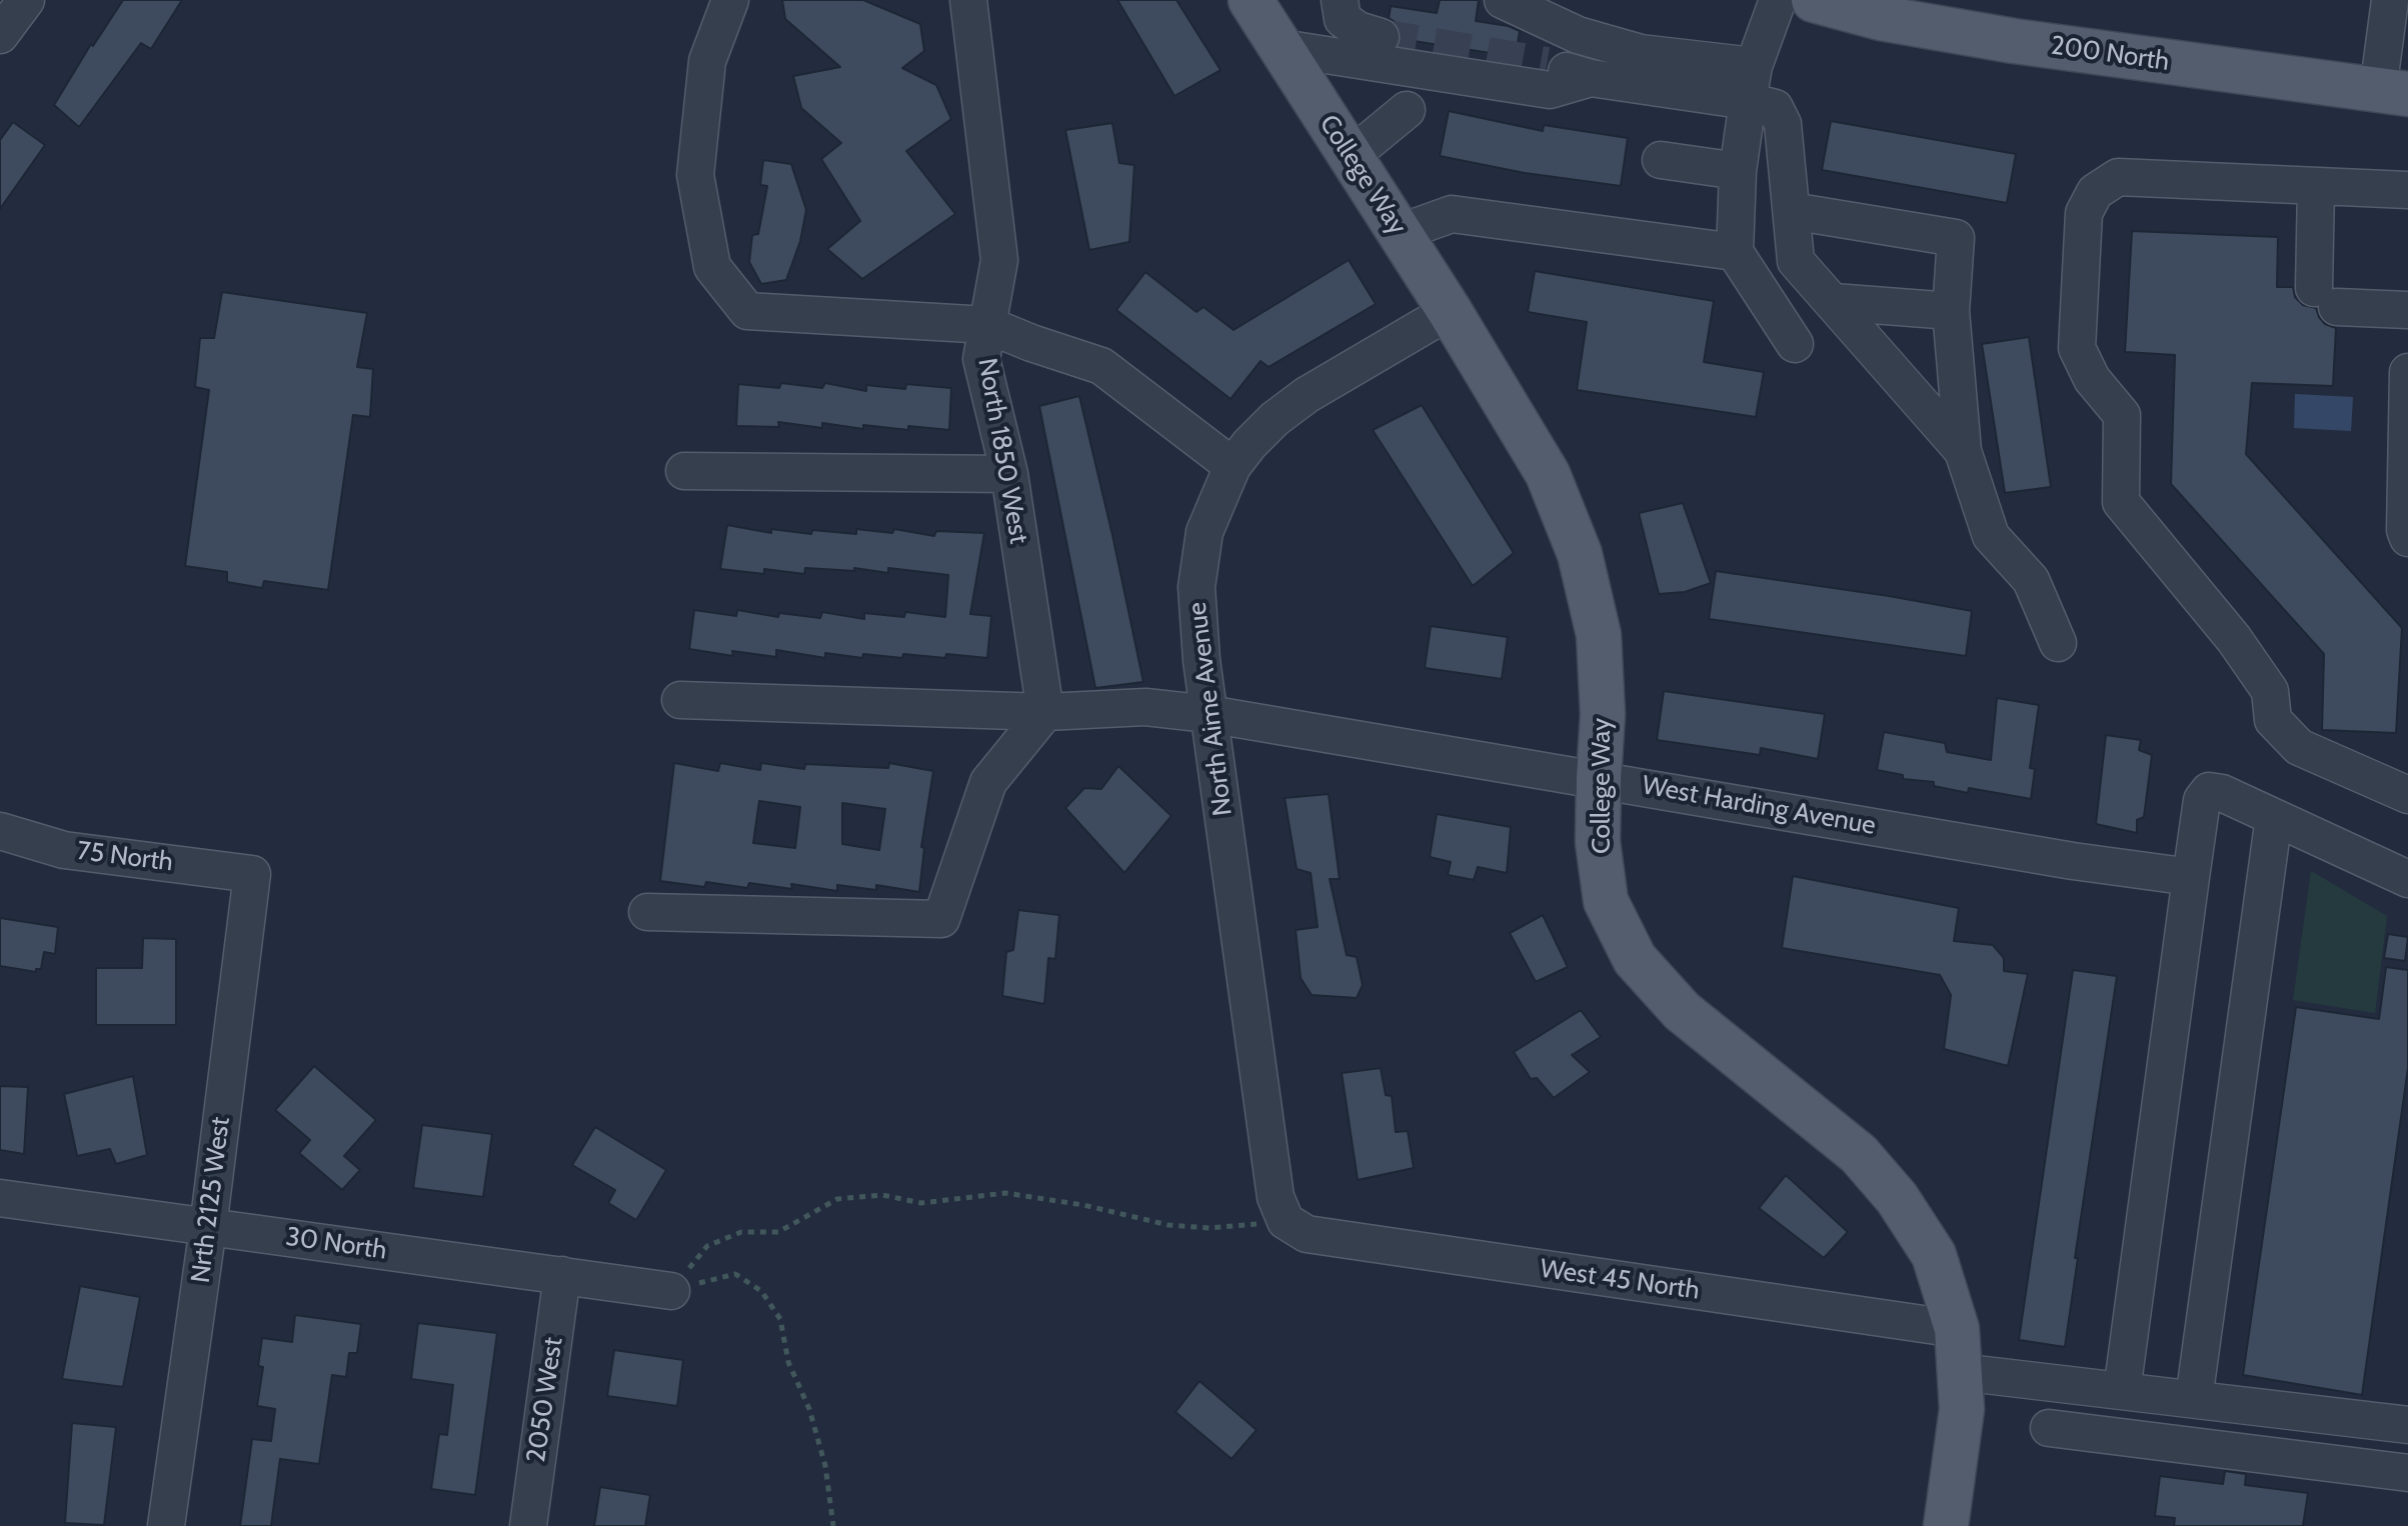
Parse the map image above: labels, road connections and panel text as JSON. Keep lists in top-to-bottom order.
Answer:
{
  "streets": {
    "main road": ["200 North", "College Way"],
    "street": [
      "North 1850 West",
      "North Aime Avenue",
      "West Harding Avenue",
      "75 North",
      "Nrth 2125 West",
      "30 North",
      "West 45 North",
      "2050 West"
    ]
  },
  "crossings": [
    ["College Way", "North Aime Avenue"],
    ["College Way", "West Harding Avenue"],
    ["College Way", "West 45 North"],
    ["North 1850 West", "West Harding Avenue"],
    ["North Aime Avenue", "West Harding Avenue"],
    ["North Aime Avenue", "West 45 North"],
    ["75 North", "Nrth 2125 West"],
    ["Nrth 2125 West", "30 North"],
    ["30 North", "2050 West"]
  ]
}
